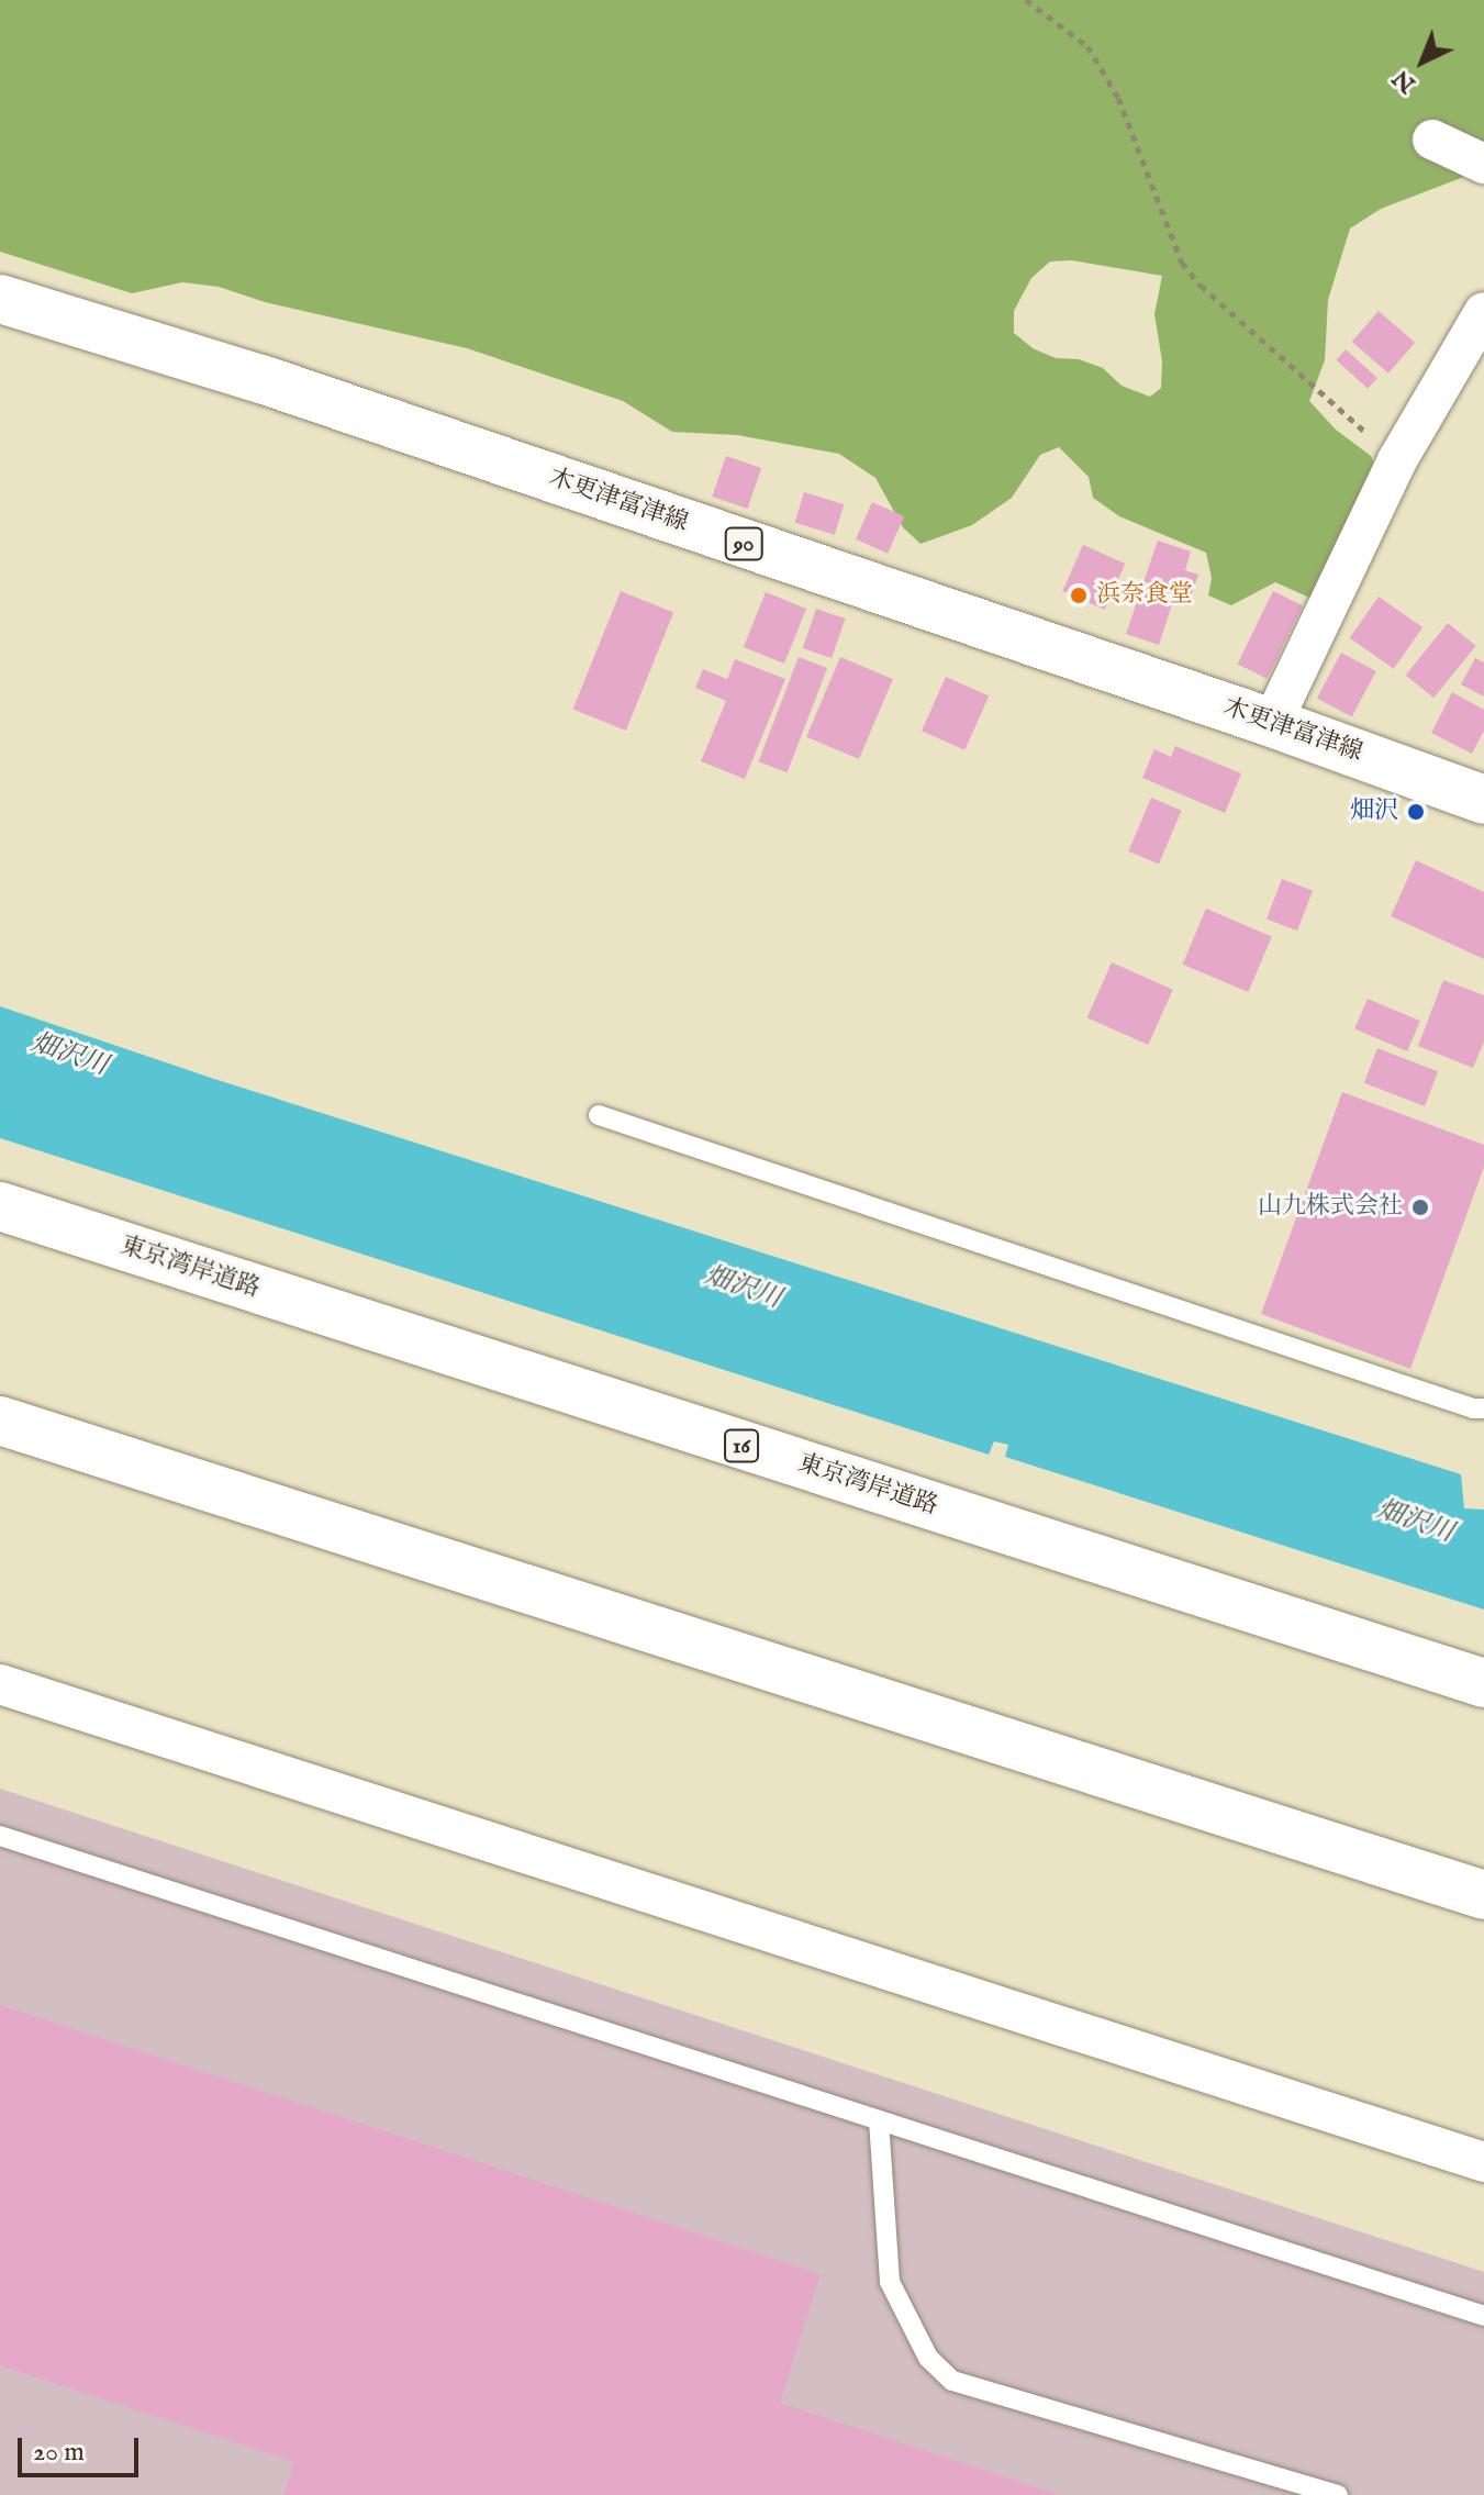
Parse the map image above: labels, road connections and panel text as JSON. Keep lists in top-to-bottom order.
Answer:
{
  "streets": {
    "main road": [
      "木更津富津線",
      "90",
      "東京湾岸道路",
      "16"
    ]
  },
  "water": ["畑沢川"],
  "places": ["浜奈食堂", "畑沢", "山九株式会社"],
  "scale_bar": "20 m",
  "north": "bottom left"
}
